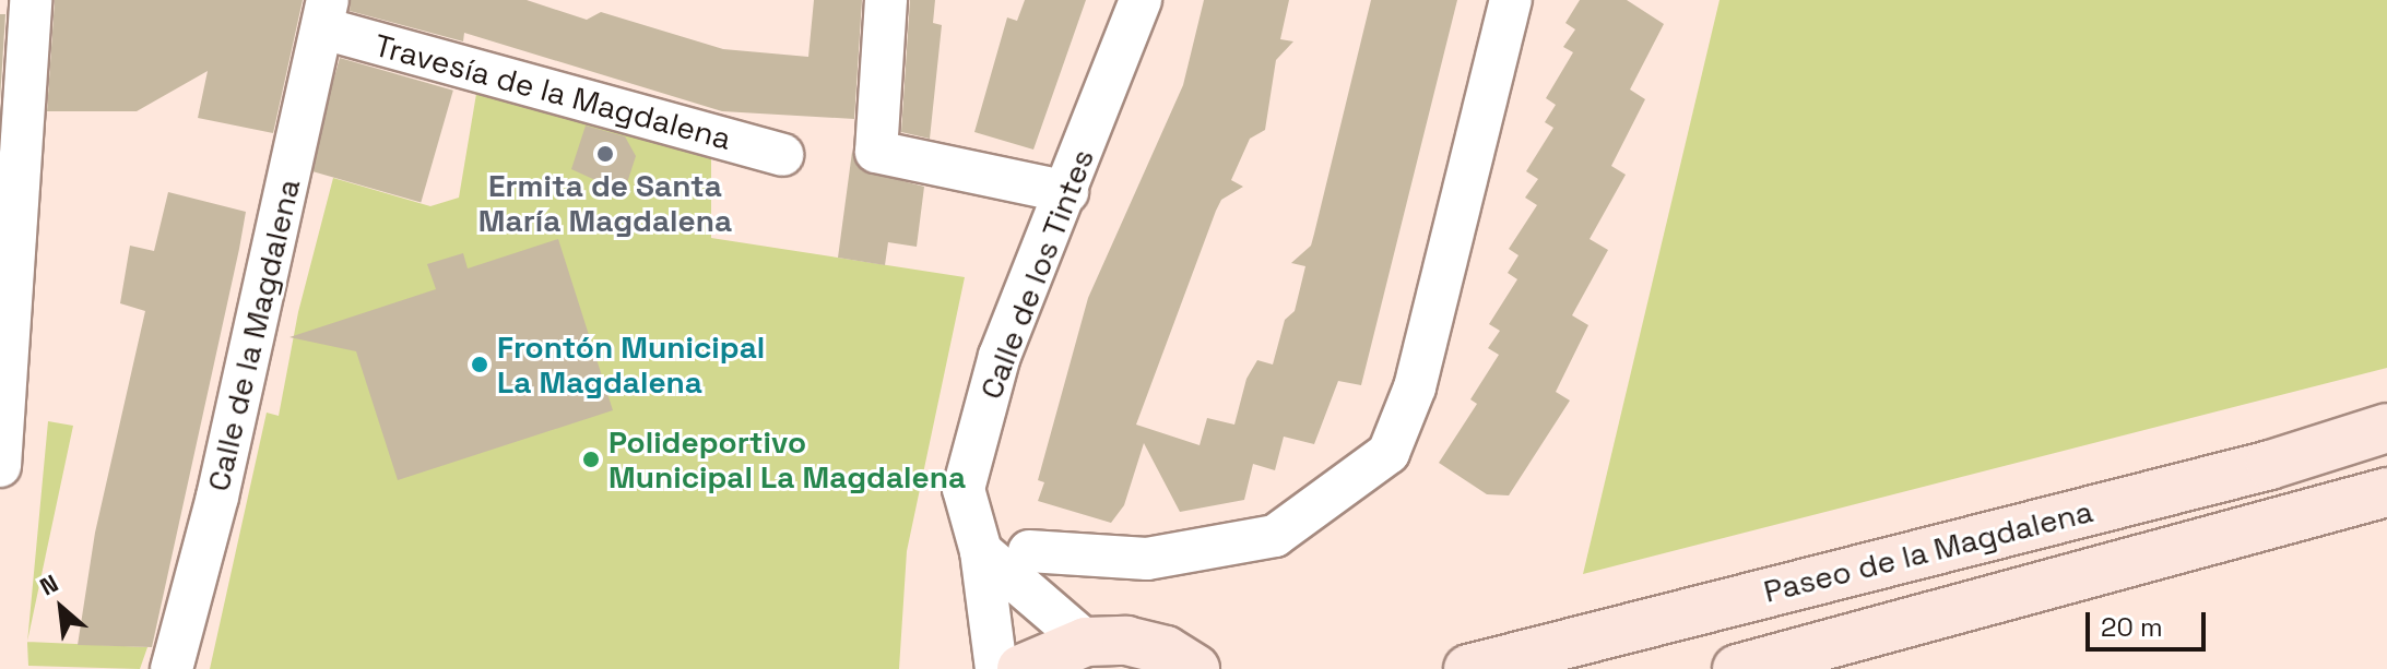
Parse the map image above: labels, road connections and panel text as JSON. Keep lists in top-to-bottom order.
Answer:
{
  "streets": {
    "main road": ["Paseo de la Magdalena"],
    "street": ["Travesía de la Magdalena", "Calle de los Tintes", "Calle de la Magdalena"]
  },
  "crossings": [
    ["Travesía de la Magdalena", "Calle de la Magdalena"]
  ],
  "places": ["Ermita de Santa María Magdalena", "Frontón Municipal La Magdalena", "Polideportivo Municipal La Magdalena"],
  "scale_bar": "20 m",
  "north": "top left"
}
